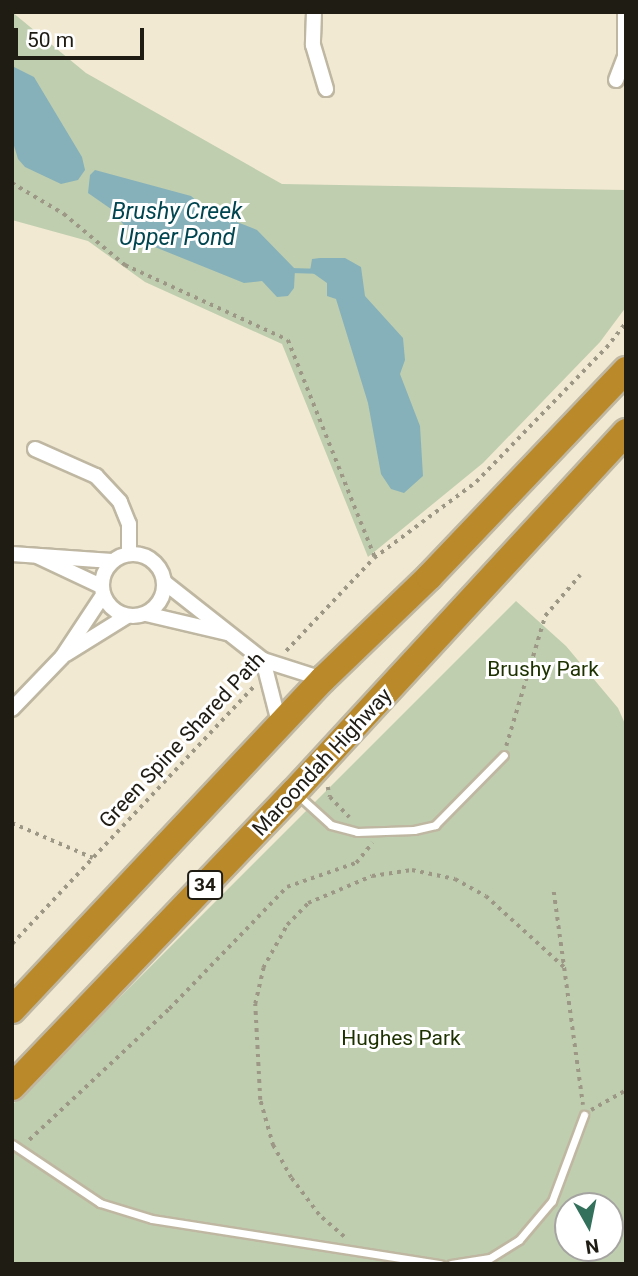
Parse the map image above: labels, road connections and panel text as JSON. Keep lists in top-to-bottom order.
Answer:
{
  "streets": {
    "highway": ["Maroondah Highway", "34"],
    "path": ["Green Spine Shared Path"]
  },
  "water": ["Brushy Creek Upper Pond"],
  "parks": ["Brushy Park", "Hughes Park"],
  "scale_bar": "50 m",
  "north": "bottom"
}
